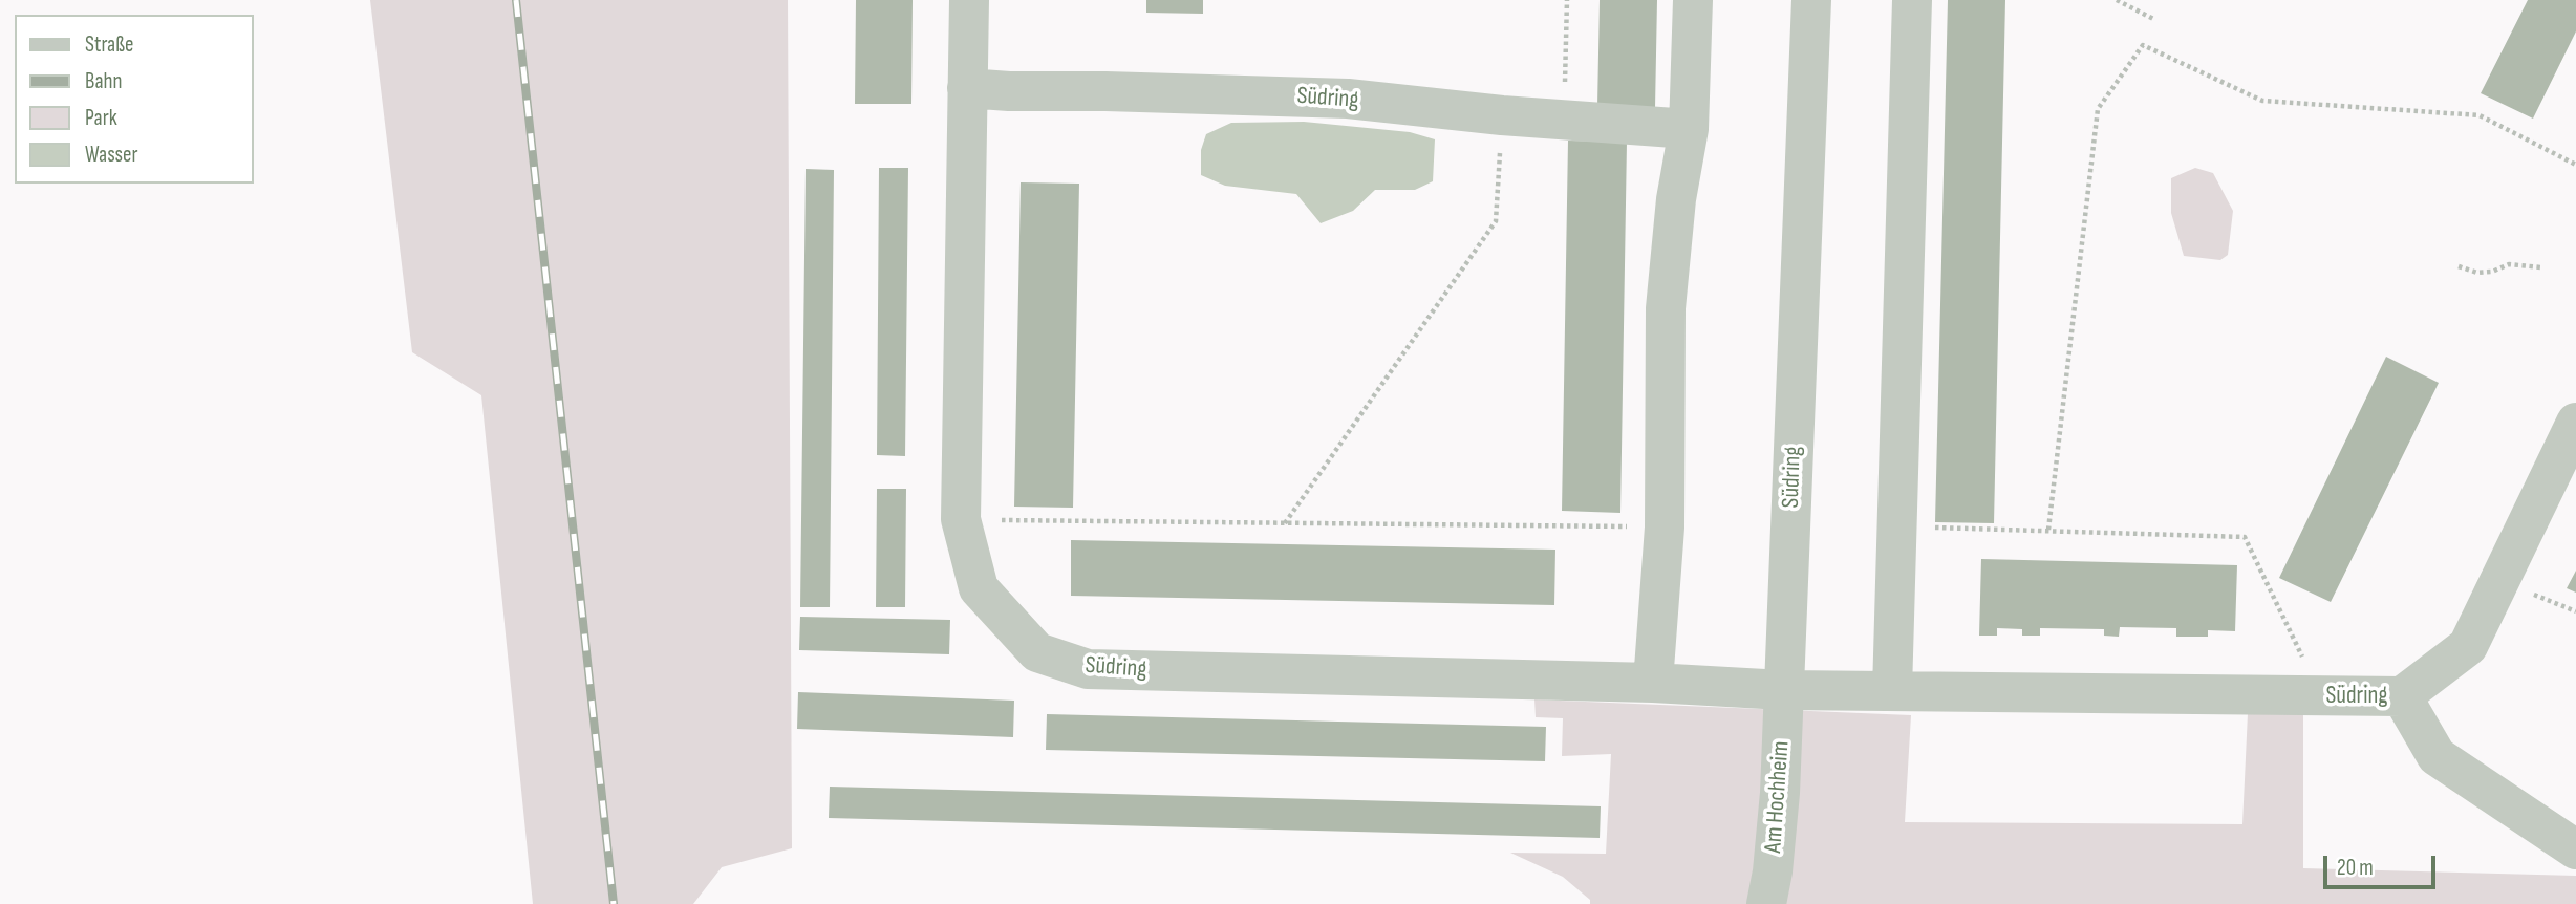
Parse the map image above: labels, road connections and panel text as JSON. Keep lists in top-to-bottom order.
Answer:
{
  "streets": {
    "street": ["Südring", "Am Hochheim"]
  },
  "crossings": [
    ["Südring", "Am Hochheim"]
  ],
  "legend": [
    "Straße",
    "Bahn",
    "Park",
    "Wasser"
  ],
  "scale_bar": "20 m"
}
